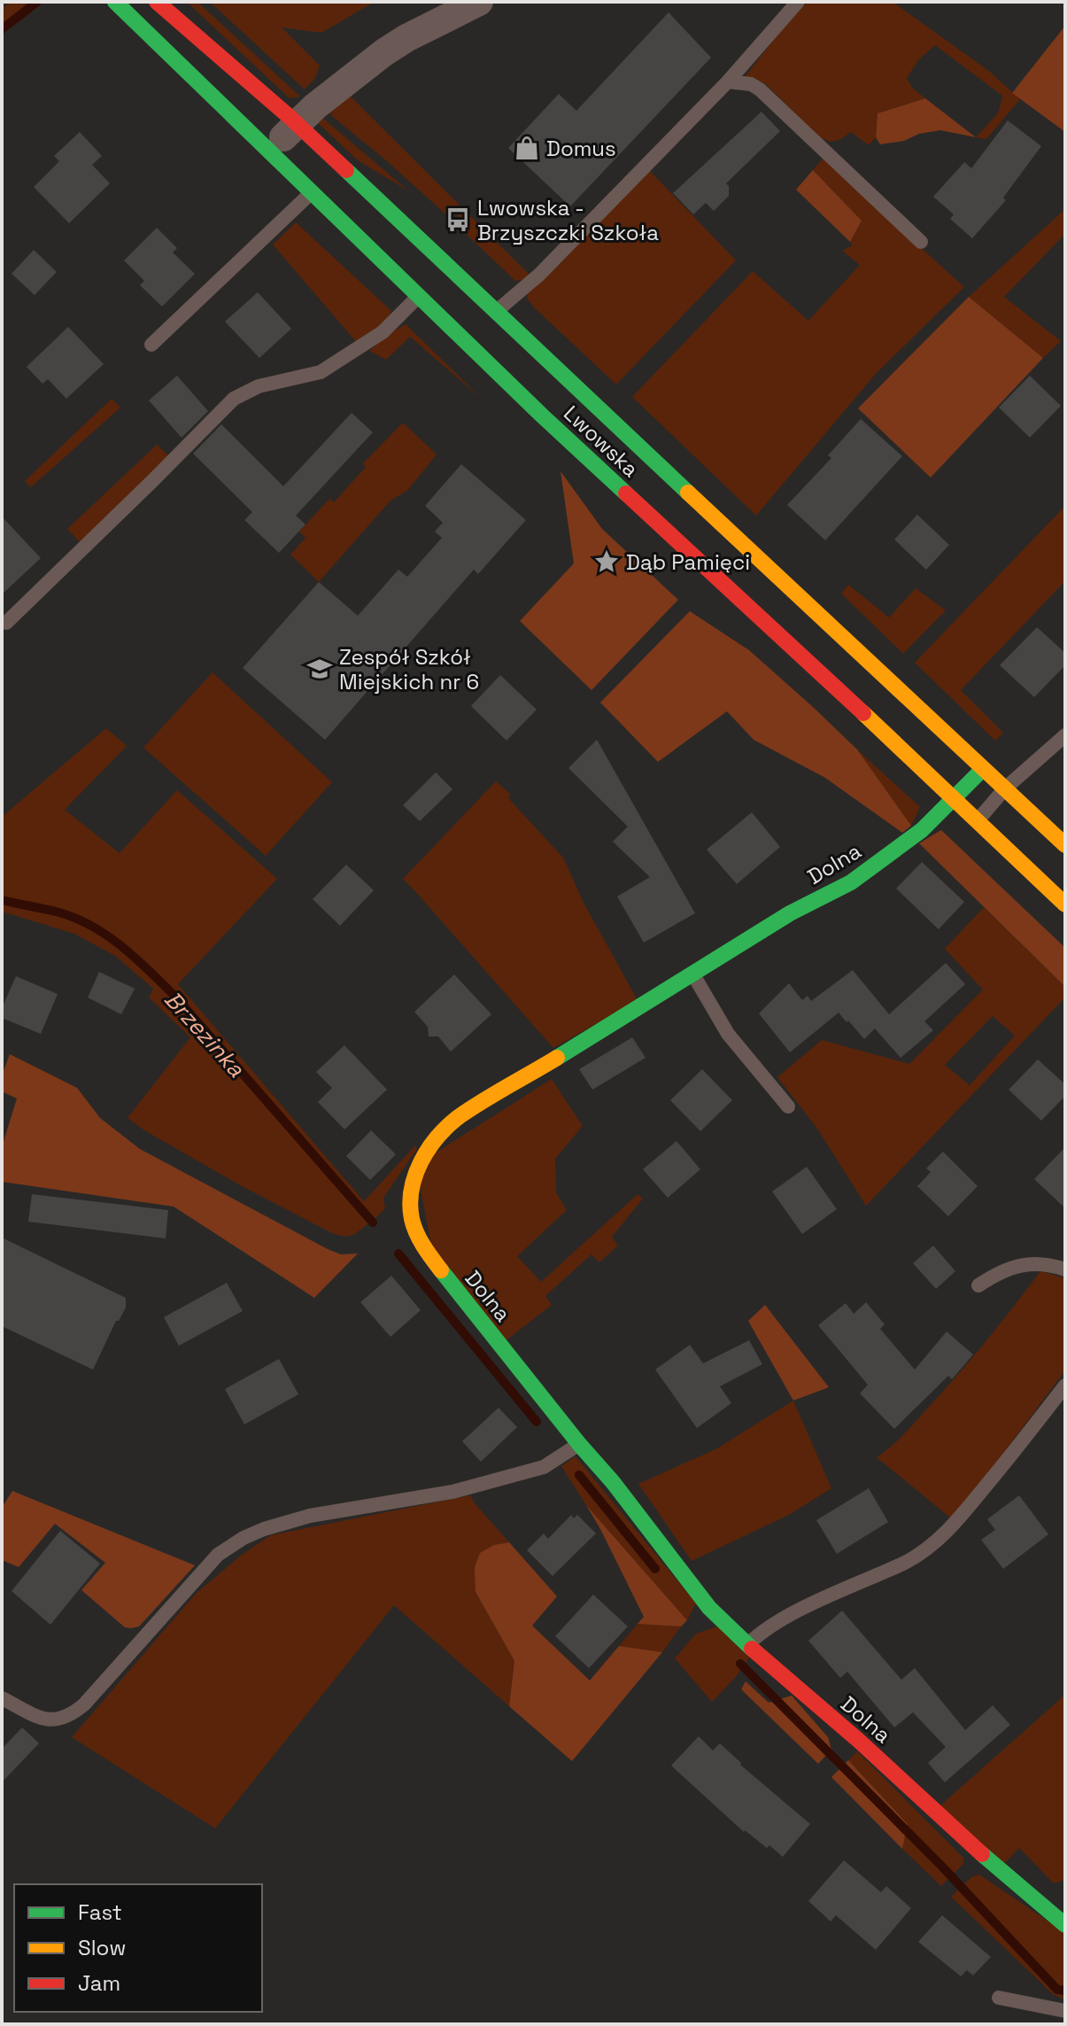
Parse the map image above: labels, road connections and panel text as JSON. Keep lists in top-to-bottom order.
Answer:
{
  "streets": {
    "main road": ["Lwowska", "Dolna"]
  },
  "crossings": [
    ["Lwowska", "Dolna"]
  ],
  "water": ["Brzezinka"],
  "places": {
    "shop": ["Domus"],
    "bus stop": ["Lwowska - Brzyszczki Szkoła"],
    "place": ["Dąb Pamięci"],
    "school or university": ["Zespół Szkół Miejskich nr 6"]
  },
  "legend": ["Fast", "Slow", "Jam"]
}
